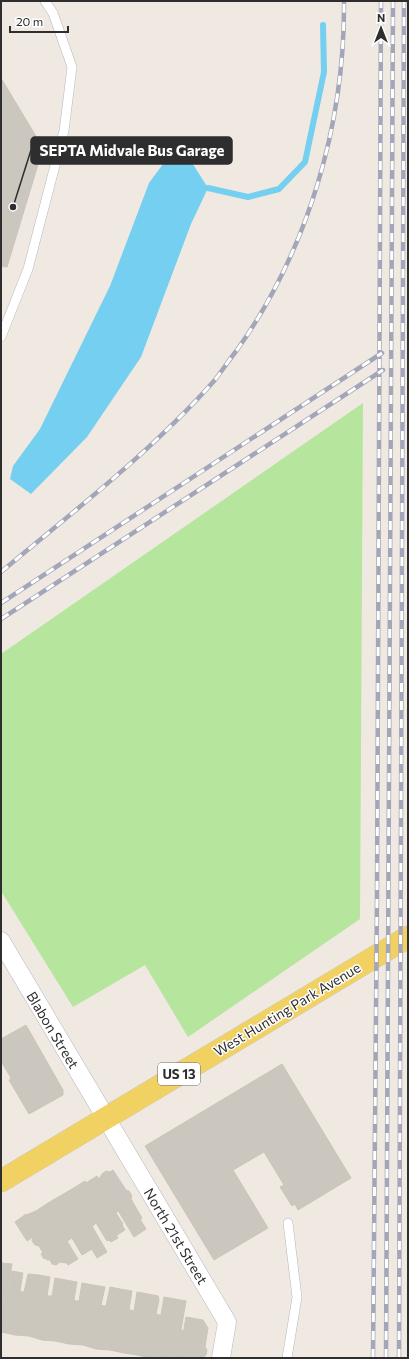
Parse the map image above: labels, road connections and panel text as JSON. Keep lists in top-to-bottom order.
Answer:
{
  "streets": {
    "main road": ["West Hunting Park Avenue", "US 13"],
    "street": ["Blabon Street", "North 21st Street"]
  },
  "crossings": [
    ["West Hunting Park Avenue", "Blabon Street"],
    ["West Hunting Park Avenue", "North 21st Street"],
    ["Blabon Street", "North 21st Street"]
  ],
  "places": ["SEPTA Midvale Bus Garage"],
  "scale_bar": "20 m",
  "north": "top"
}
